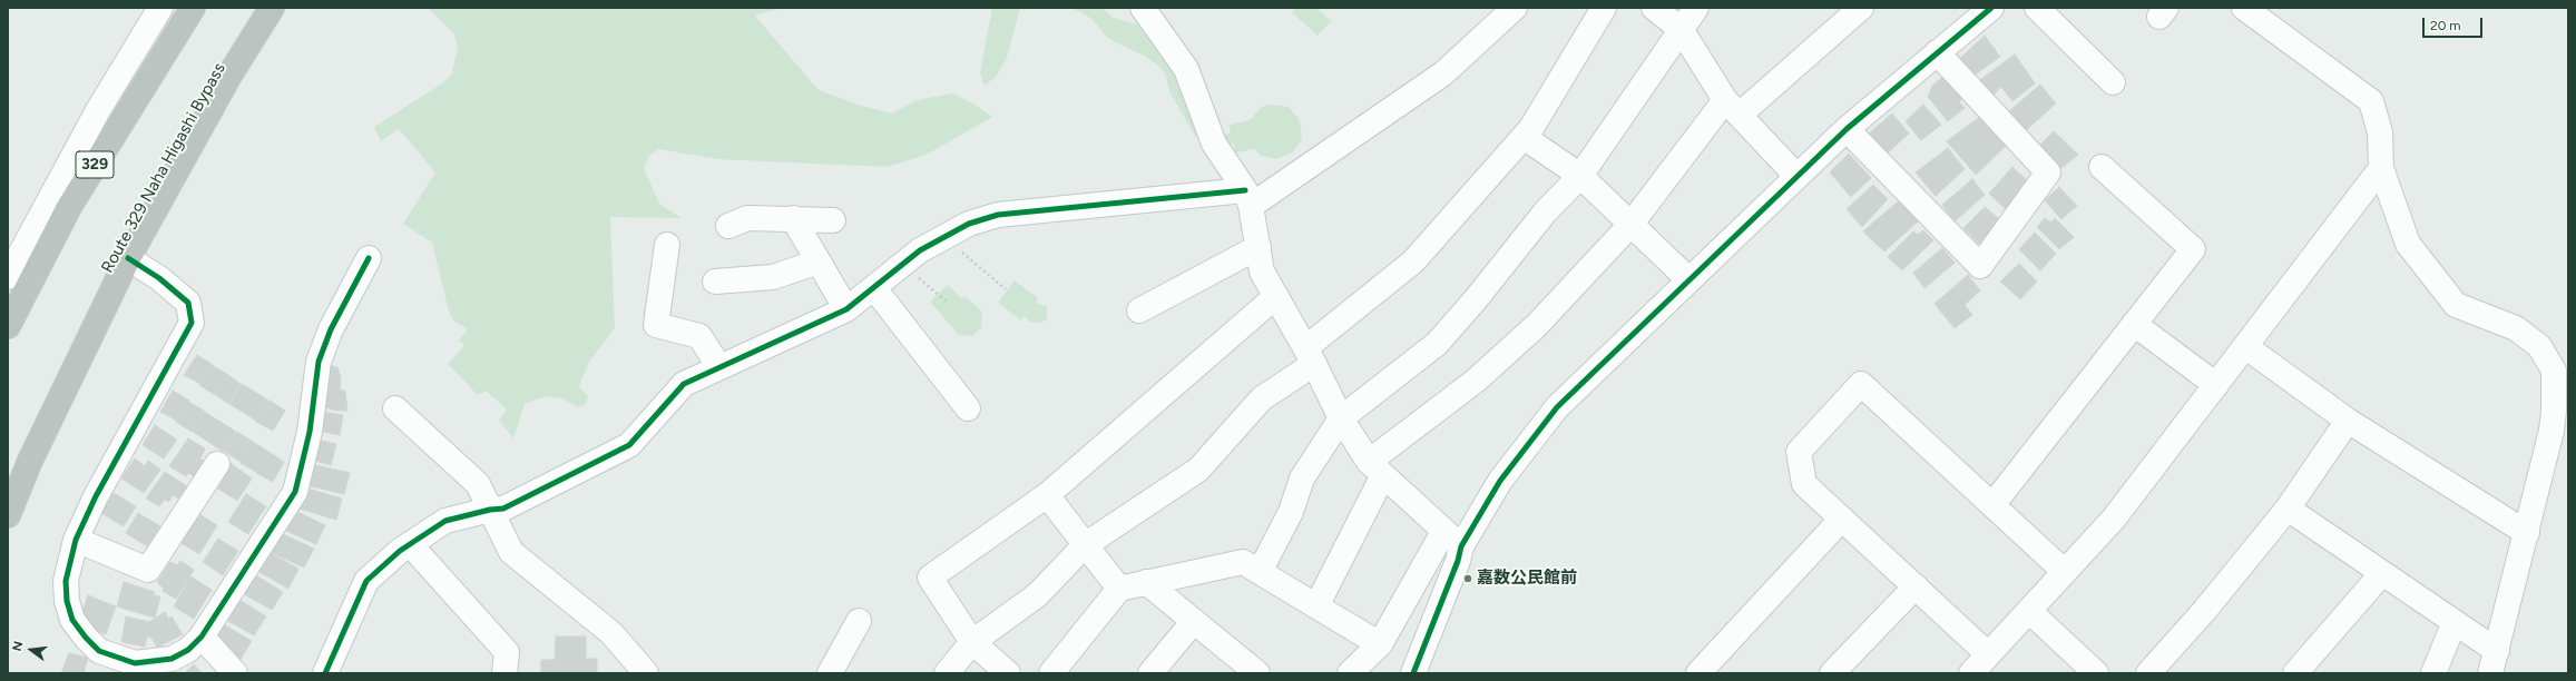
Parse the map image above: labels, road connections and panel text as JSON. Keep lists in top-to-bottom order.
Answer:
{
  "streets": {
    "highway": ["329", "Route 329 Naha Higashi Bypass"]
  },
  "places": ["嘉数公民館前"],
  "scale_bar": "20 m",
  "north": "left"
}
